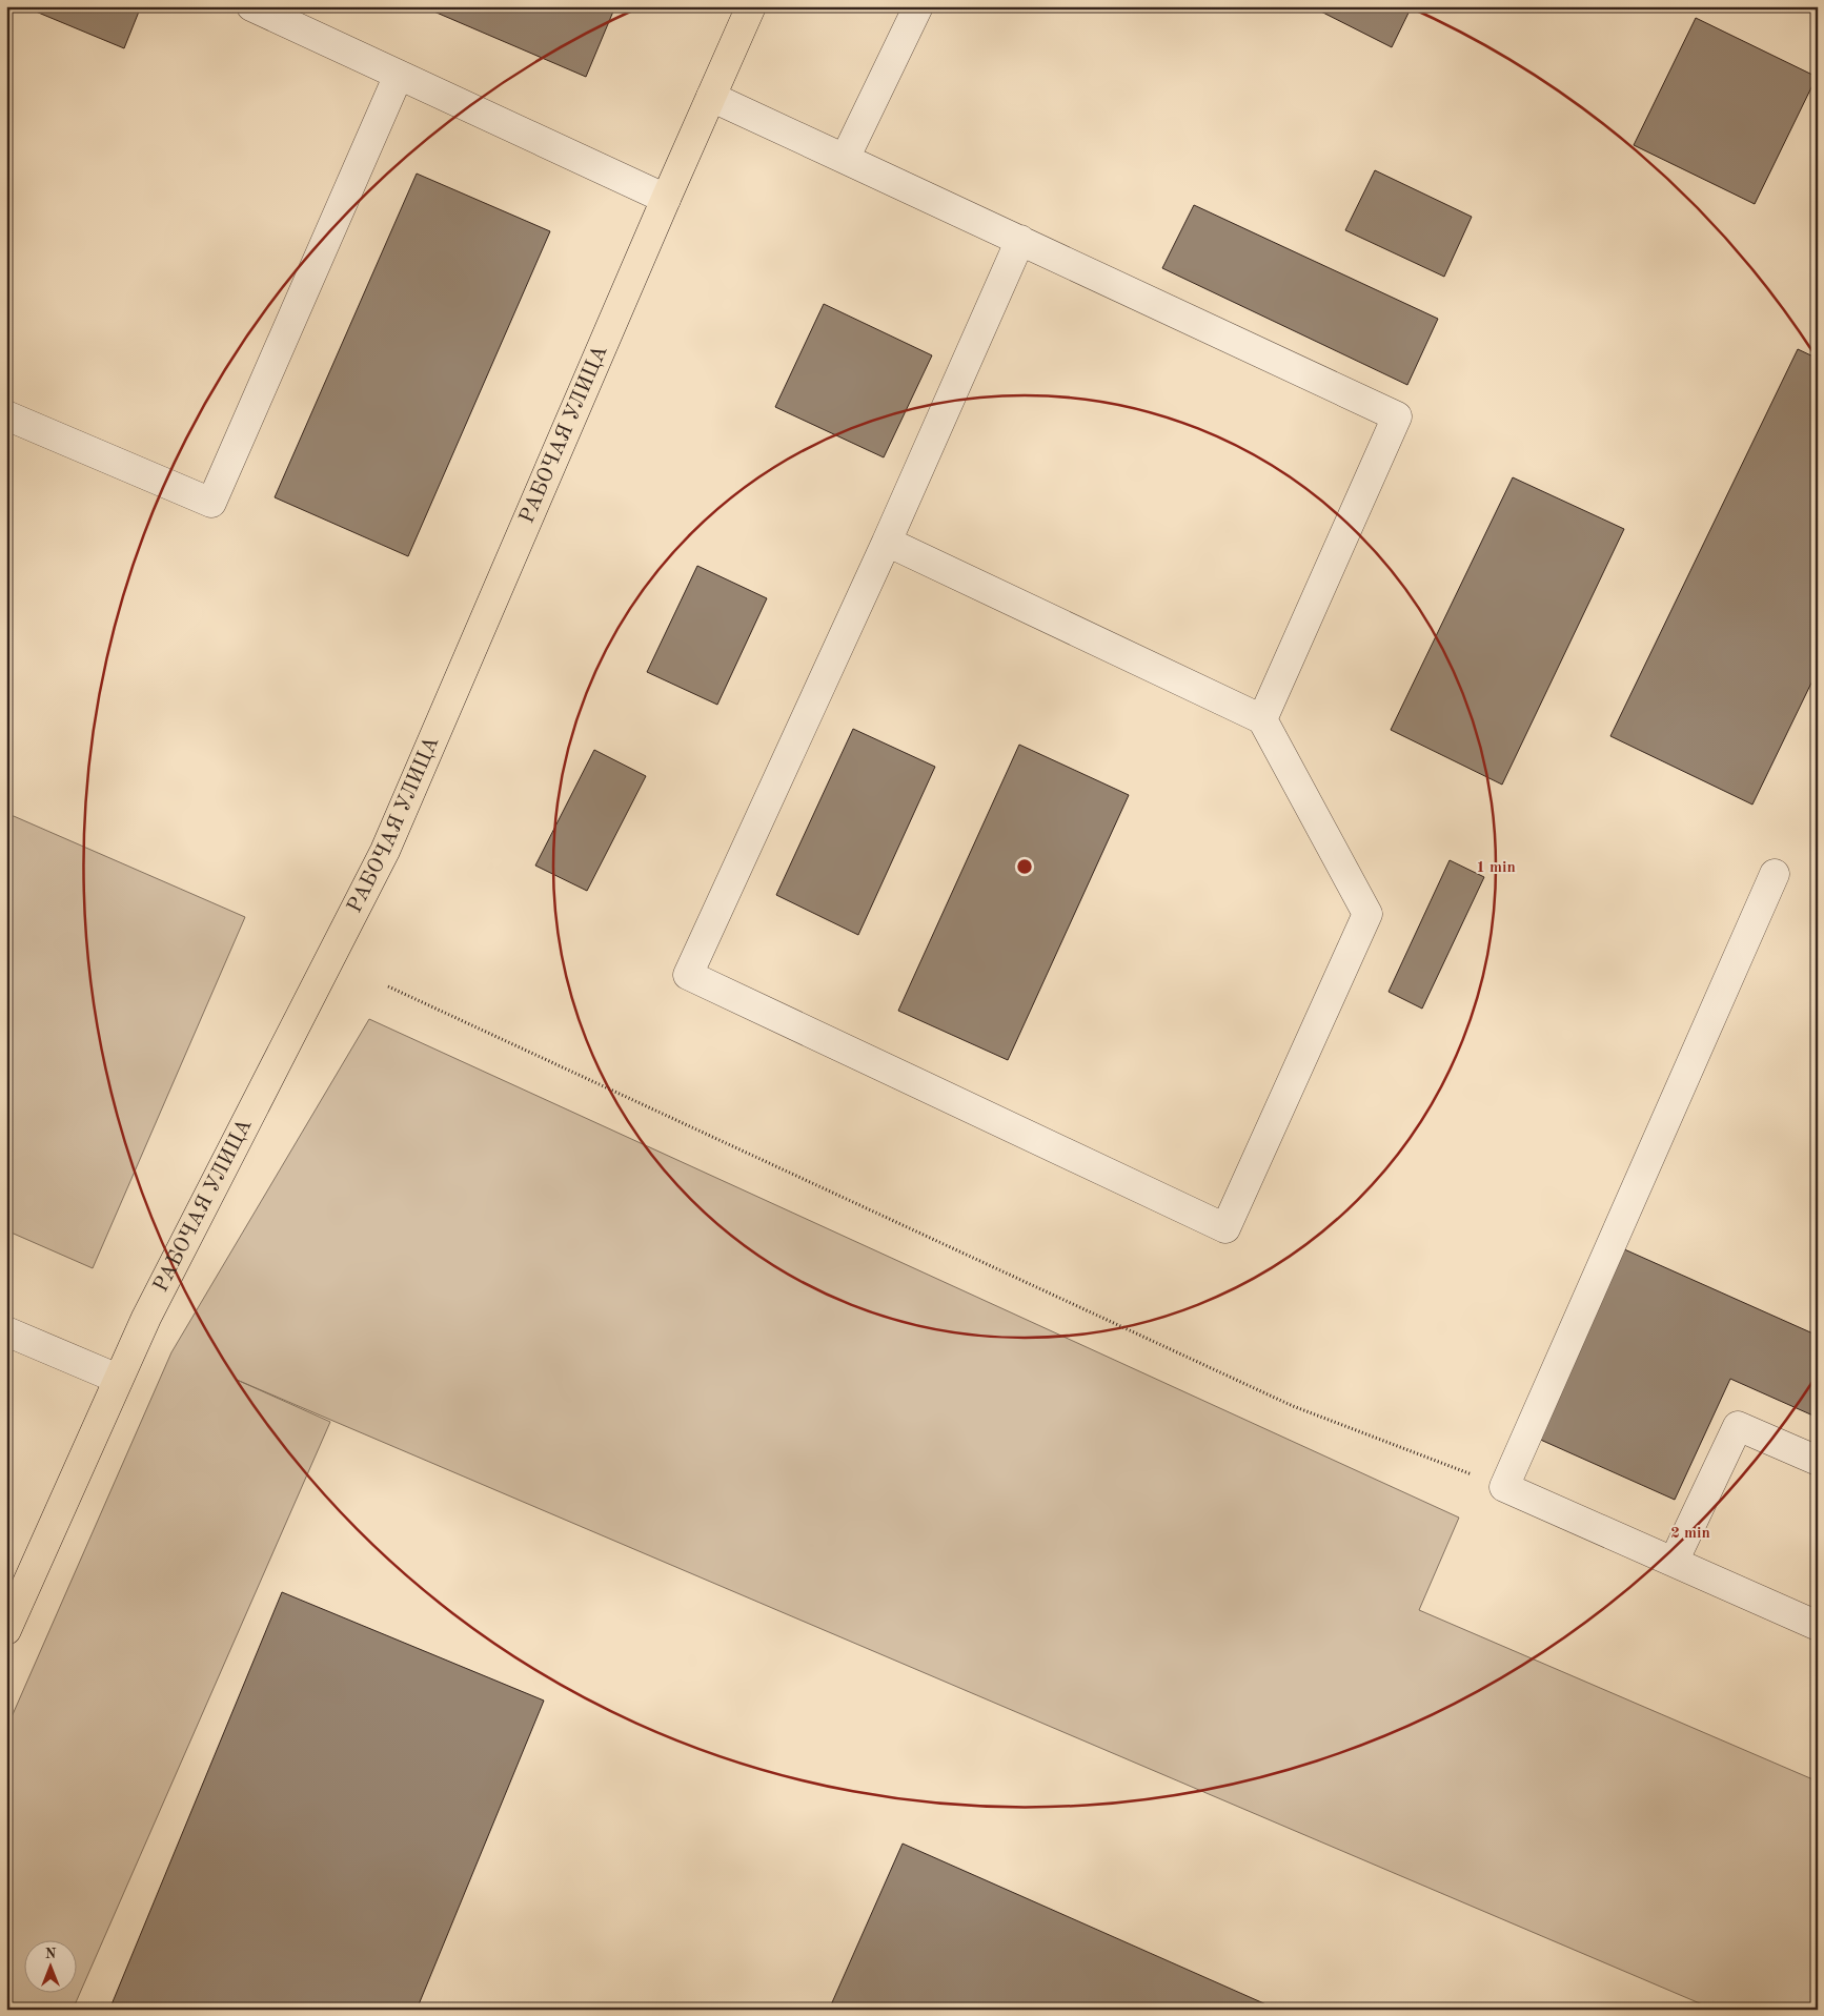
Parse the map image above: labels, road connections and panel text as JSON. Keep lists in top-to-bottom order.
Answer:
{
  "streets": {
    "main road": ["РАБОЧАЯ УЛИЦА"]
  },
  "north": "top",
  "rings": ["1 min", "2 min"]
}
